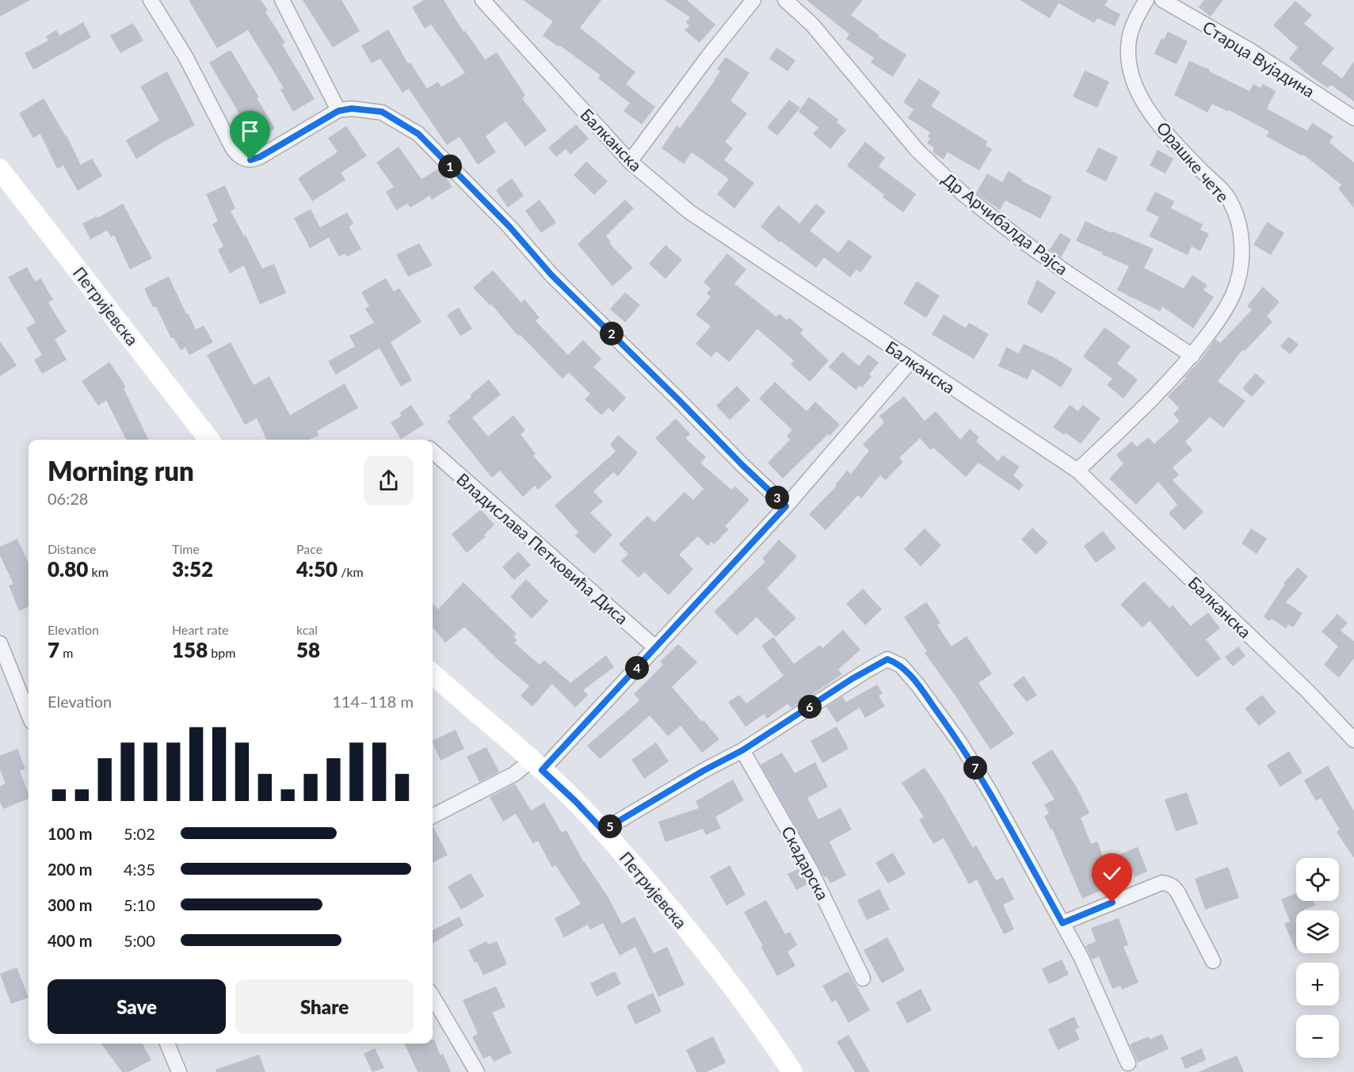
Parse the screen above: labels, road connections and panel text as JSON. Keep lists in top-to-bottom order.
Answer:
{
  "streets": {
    "main road": ["Петријевска"],
    "street": [
      "Старца Вујадина",
      "Балканска",
      "Орашке чете",
      "Др Арчибалда Рајса",
      "Владислава Петковића Диса",
      "Скадарска"
    ]
  },
  "crossings": [
    ["Балканска", "Орашке чете"],
    ["Орашке чете", "Др Арчибалда Рајса"]
  ],
  "page": {
    "pins": [
      "1",
      "2",
      "3",
      "4",
      "6",
      "7",
      "5"
    ],
    "heading": ["Morning run", "06:28"],
    "stats": [
      ["Distance", "0.80 km"],
      ["Time", "3:52"],
      ["Pace", "4:50 /km"],
      ["Elevation", "7 m"],
      ["Heart rate", "158 bpm"],
      ["kcal", "58"]
    ],
    "chart": ["Elevation", "114–118 m"],
    "list": [
      {
        "name": "100 m",
        "note": "5:02"
      },
      {
        "name": "200 m",
        "note": "4:35"
      },
      {
        "name": "300 m",
        "note": "5:10"
      },
      {
        "name": "400 m",
        "note": "5:00"
      }
    ],
    "map_buttons": ["+", "−"],
    "buttons": ["Save", "Share"]
  }
}
